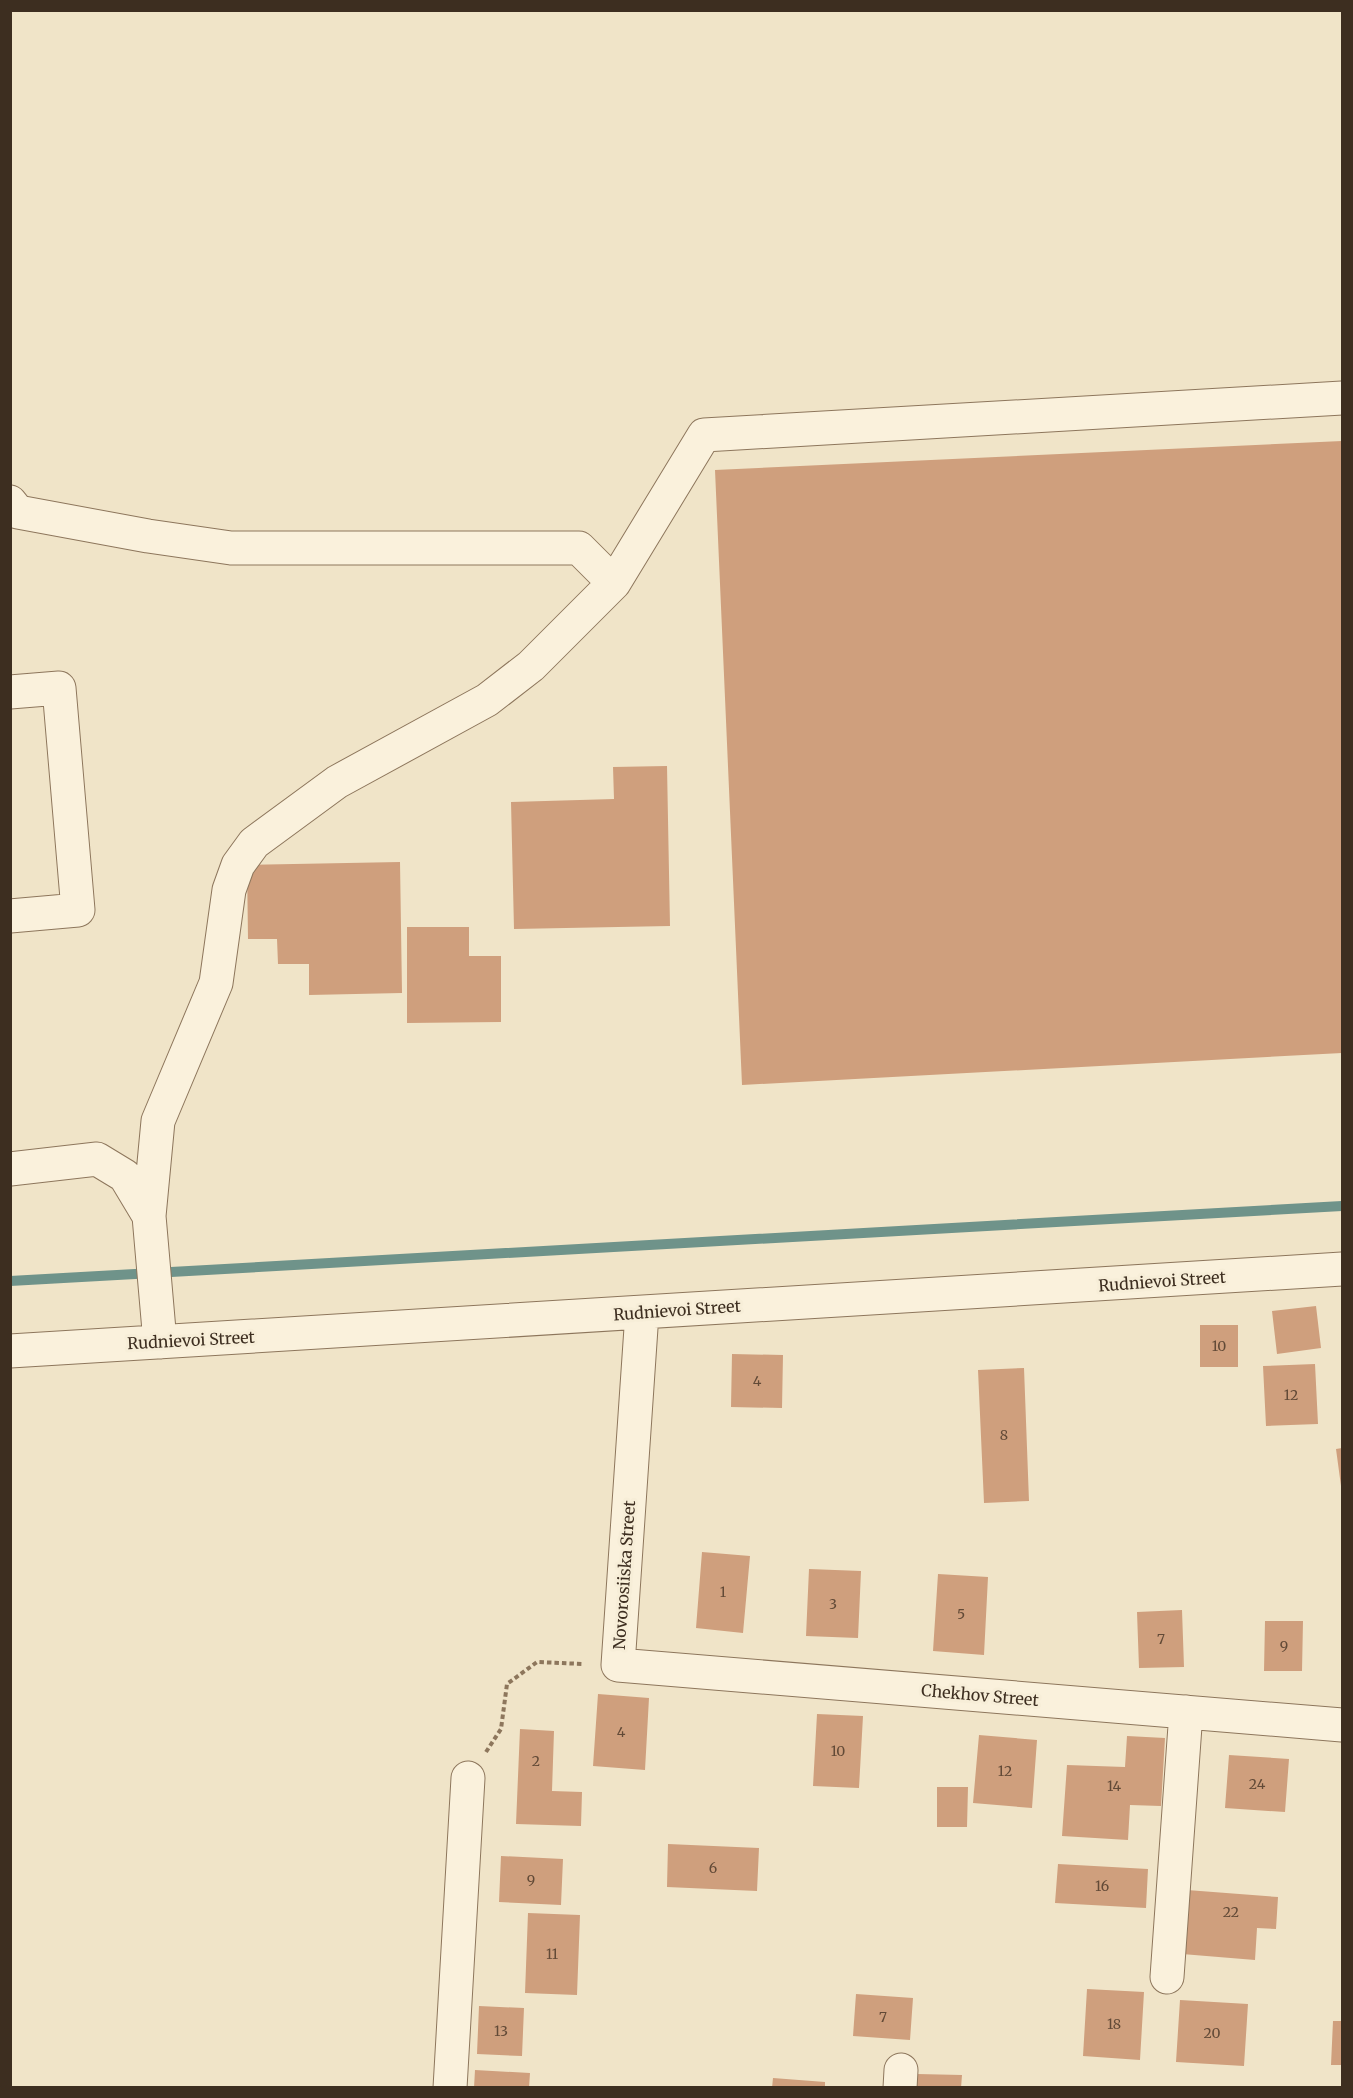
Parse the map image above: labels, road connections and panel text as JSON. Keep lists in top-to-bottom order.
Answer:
{
  "streets": {
    "street": ["Rudnievoi Street", "Novorosiiska Street", "Chekhov Street"]
  },
  "crossings": [
    ["Rudnievoi Street", "Novorosiiska Street"],
    ["Novorosiiska Street", "Chekhov Street"]
  ],
  "house_numbers": [
    "10",
    "4",
    "12",
    "8",
    "1",
    "3",
    "5",
    "7",
    "9",
    "4",
    "10",
    "2",
    "12",
    "24",
    "14",
    "6",
    "9",
    "16",
    "22",
    "11",
    "7",
    "18",
    "13",
    "20"
  ]
}
